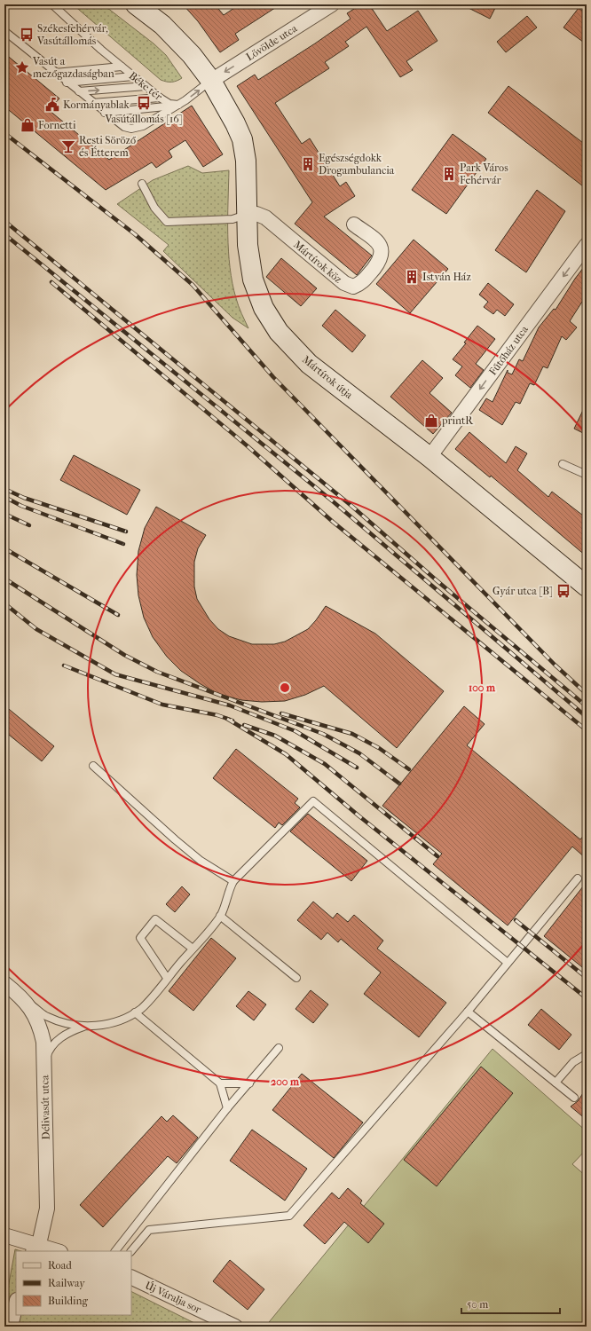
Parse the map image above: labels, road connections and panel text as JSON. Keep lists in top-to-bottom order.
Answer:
{
  "streets": {
    "street": [
      "Lövölde utca",
      "Mártírok köz",
      "Fűtőház utca",
      "Mártírok útja",
      "Délivasút utca",
      "Új Váralja sor"
    ],
    "lane": ["Béke tér"]
  },
  "crossings": [
    ["Lövölde utca", "Béke tér"],
    ["Lövölde utca", "Mártírok útja"],
    ["Béke tér", "Mártírok útja"],
    ["Mártírok köz", "Mártírok útja"],
    ["Fűtőház utca", "Mártírok útja"]
  ],
  "one_way": ["Lövölde utca", "Fűtőház utca"],
  "places": {
    "bus stop": ["Székesfehérvár, Vasútállomás", "Vasútállomás [16]", "Gyár utca [B]"],
    "place": ["Vasút a mezőgazdaságban"],
    "public building": ["Kormányablak"],
    "shop": ["Fornetti", "printR"],
    "bar": ["Resti Söröző és Étterem"],
    "building": ["Egészségdokk Drogambulancia", "Park Város Fehérvár", "István Ház"]
  },
  "legend": ["Road", "Railway", "Building"],
  "scale_bar": "50 m",
  "rings": ["100 m", "200 m"]
}
